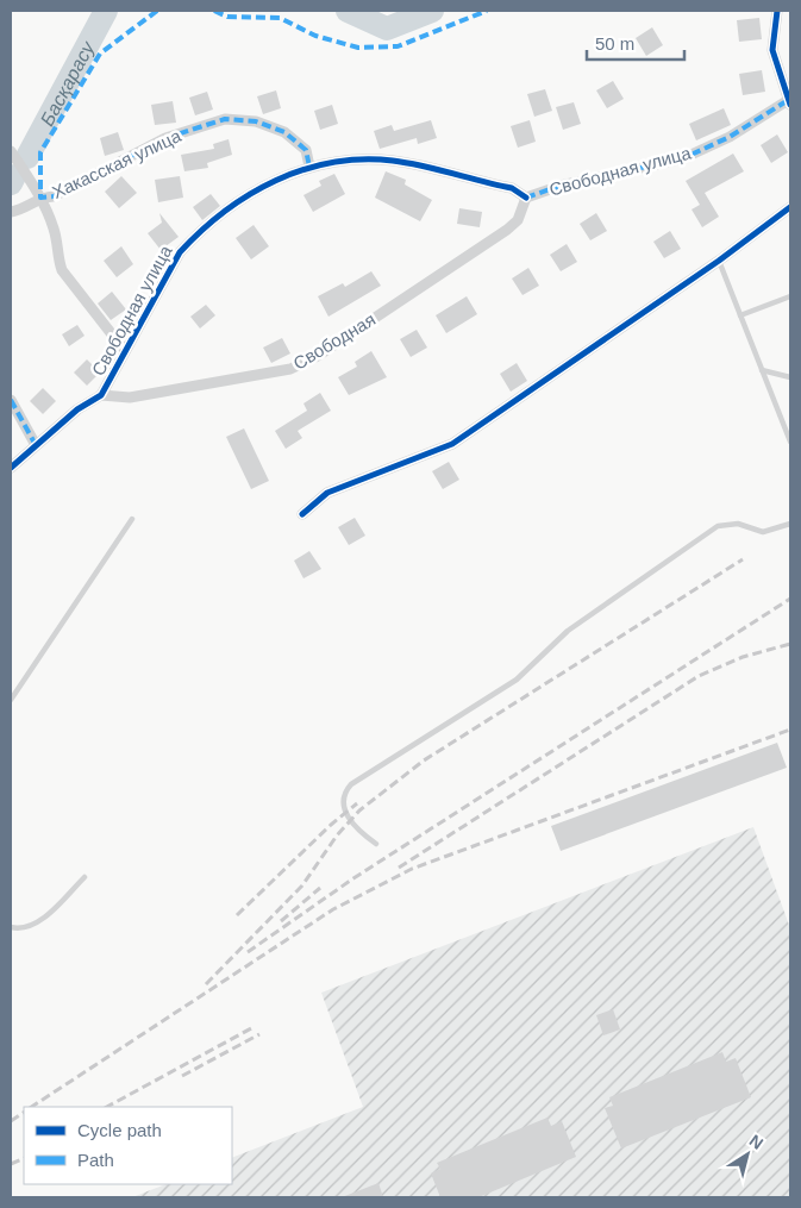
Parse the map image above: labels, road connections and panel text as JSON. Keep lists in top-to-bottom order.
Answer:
{
  "streets": {
    "street": ["Хакасская улица", "Свободная улица", "Свободная"]
  },
  "crossings": [
    ["Хакасская улица", "Свободная улица"],
    ["Свободная улица", "Свободная"]
  ],
  "water": ["Басқарасу"],
  "legend": ["Cycle path", "Path"],
  "scale_bar": "50 m",
  "north": "top right"
}
